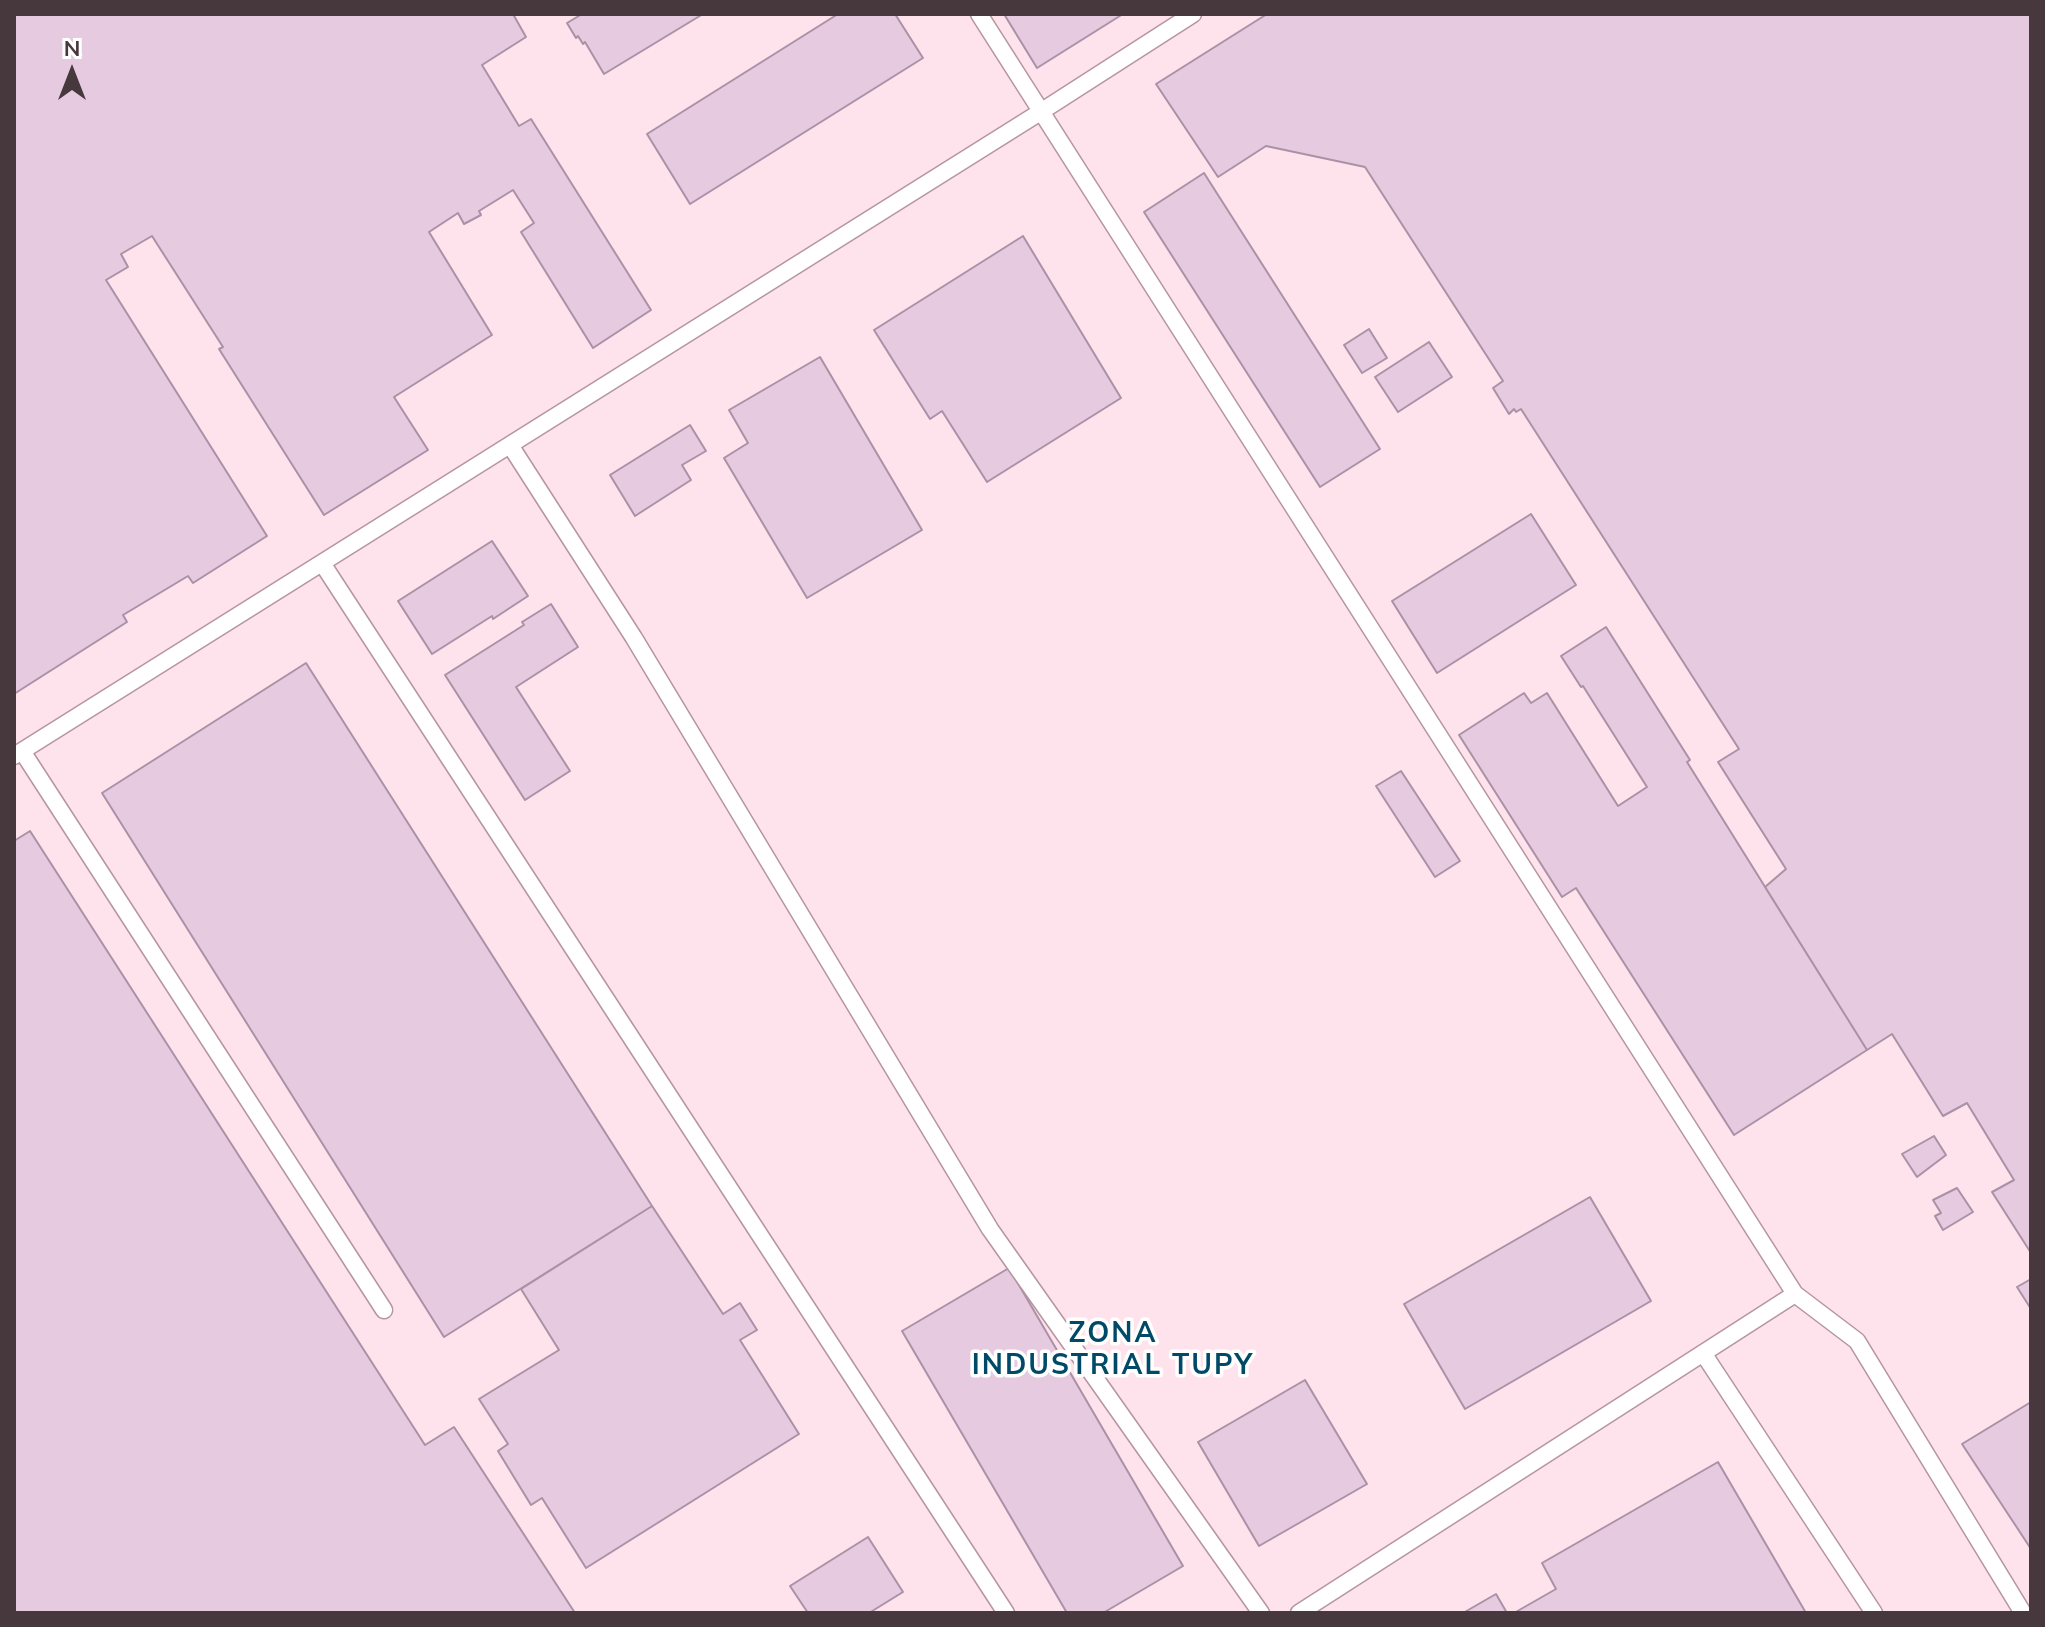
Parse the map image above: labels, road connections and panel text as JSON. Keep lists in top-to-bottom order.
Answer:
{
  "districts": ["ZONA INDUSTRIAL TUPY"],
  "north": "top"
}
